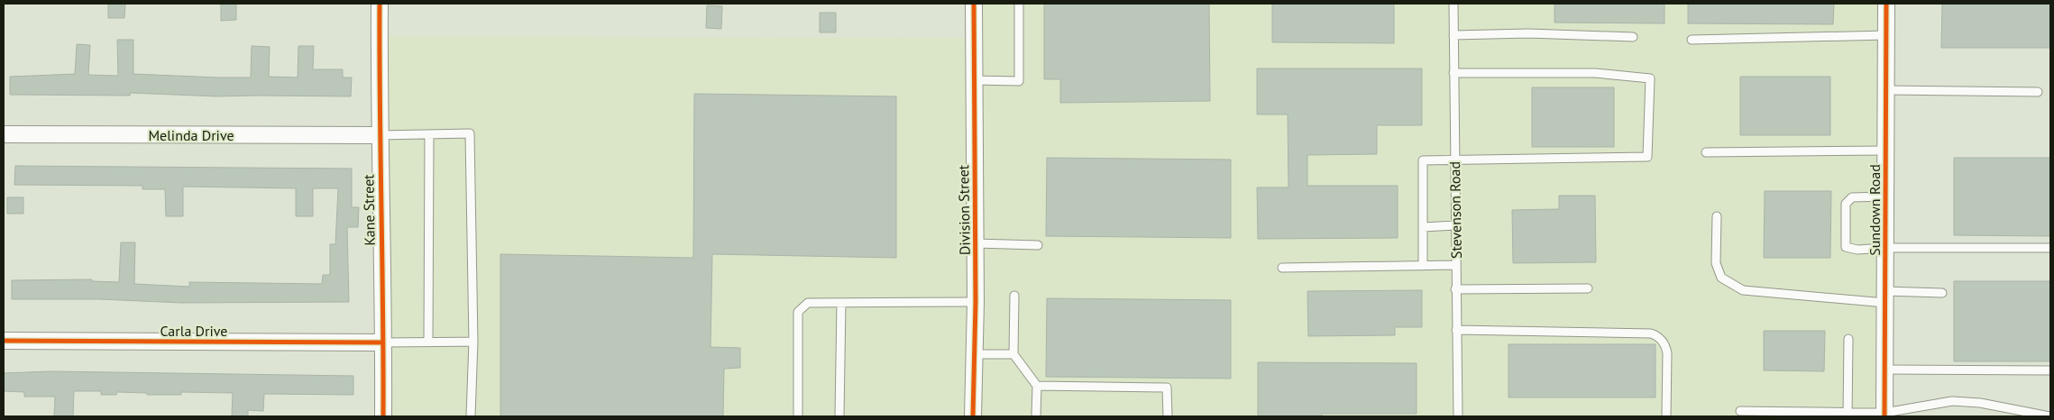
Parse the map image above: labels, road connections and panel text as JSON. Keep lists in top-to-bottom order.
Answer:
{
  "streets": {
    "street": [
      "Melinda Drive",
      "Kane Street",
      "Division Street",
      "Sundown Road",
      "Carla Drive"
    ],
    "lane": ["Stevenson Road"]
  },
  "crossings": [
    ["Melinda Drive", "Kane Street"],
    ["Kane Street", "Carla Drive"]
  ]
}
